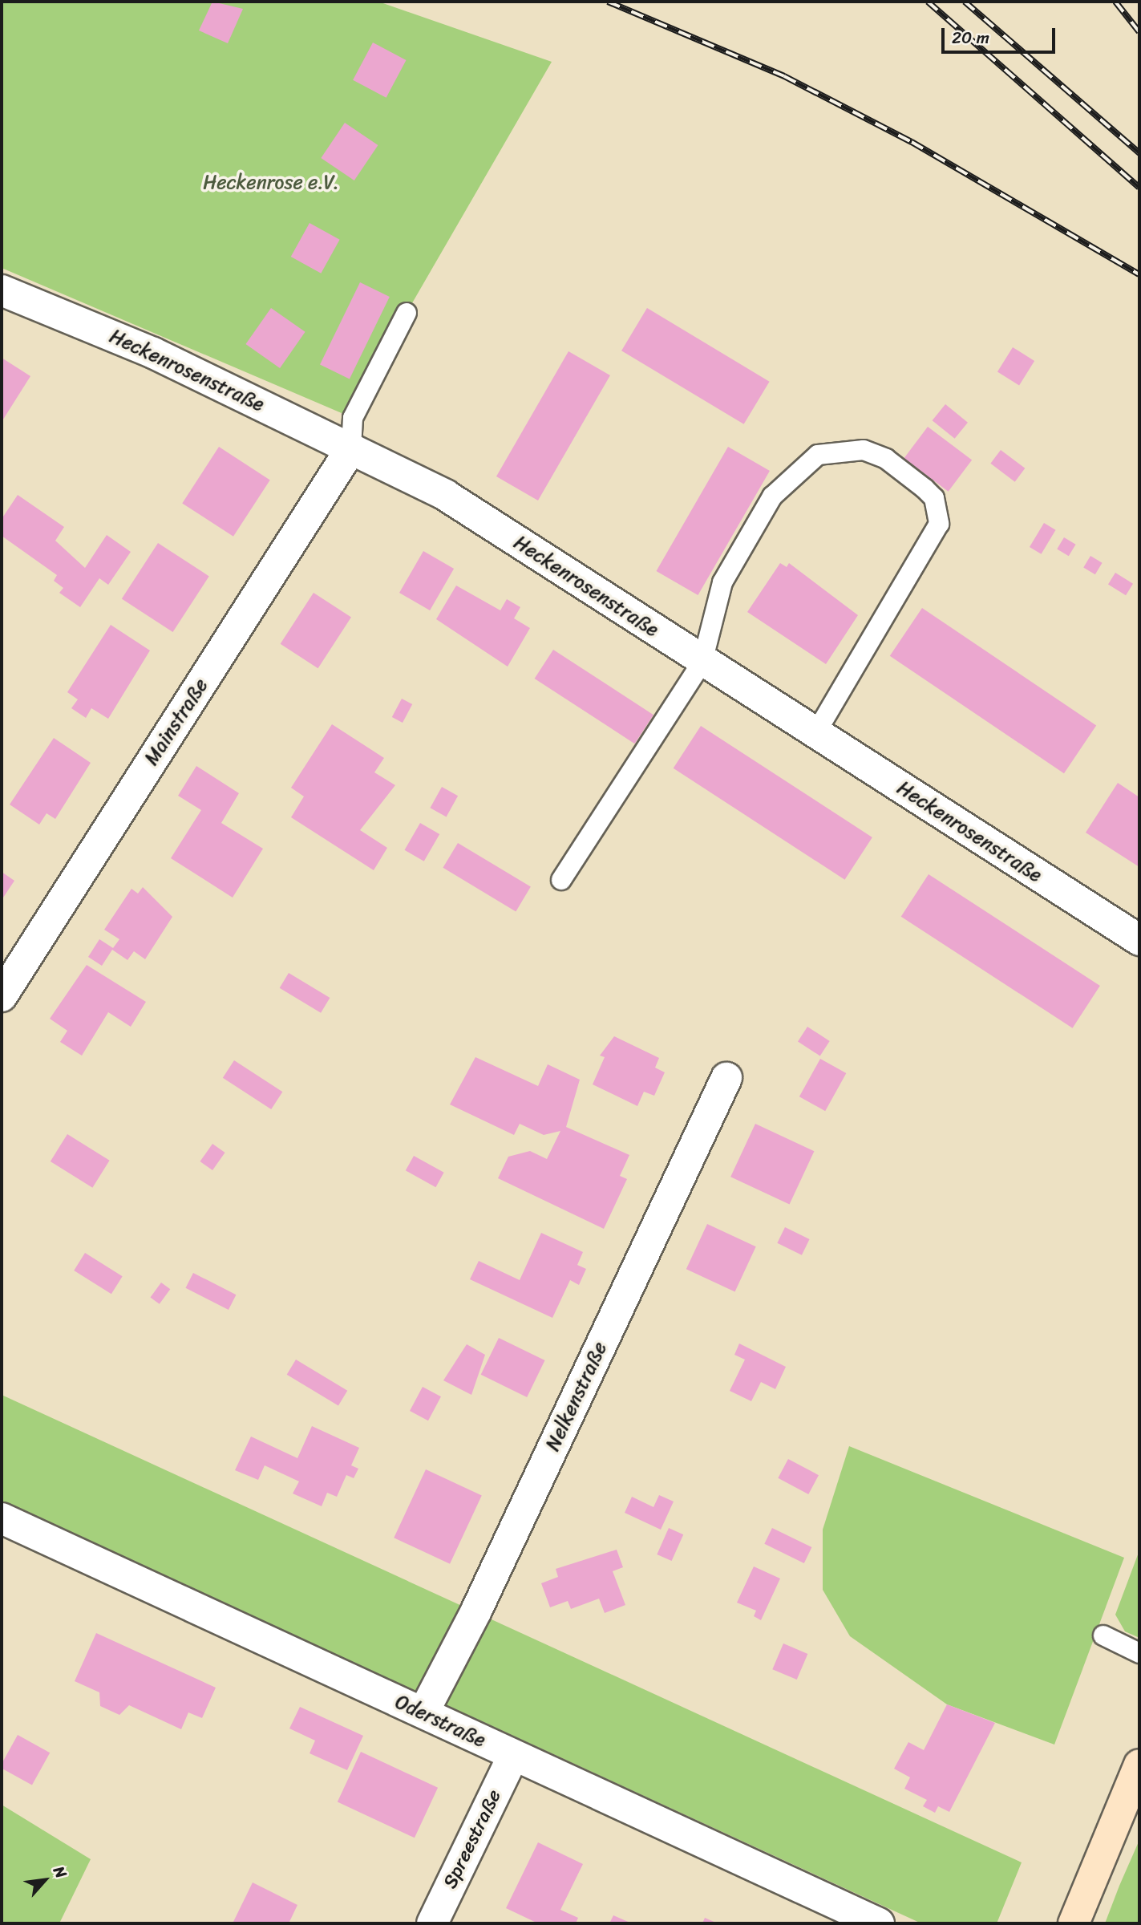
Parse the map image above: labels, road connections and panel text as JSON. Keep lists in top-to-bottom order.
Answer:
{
  "streets": {
    "street": [
      "Heckenrosenstraße",
      "Mainstraße",
      "Nelkenstraße",
      "Oderstraße",
      "Spreestraße"
    ]
  },
  "crossings": [
    ["Heckenrosenstraße", "Mainstraße"],
    ["Nelkenstraße", "Oderstraße"],
    ["Oderstraße", "Spreestraße"]
  ],
  "parks": ["Heckenrose e.V."],
  "scale_bar": "20 m",
  "north": "top right"
}
